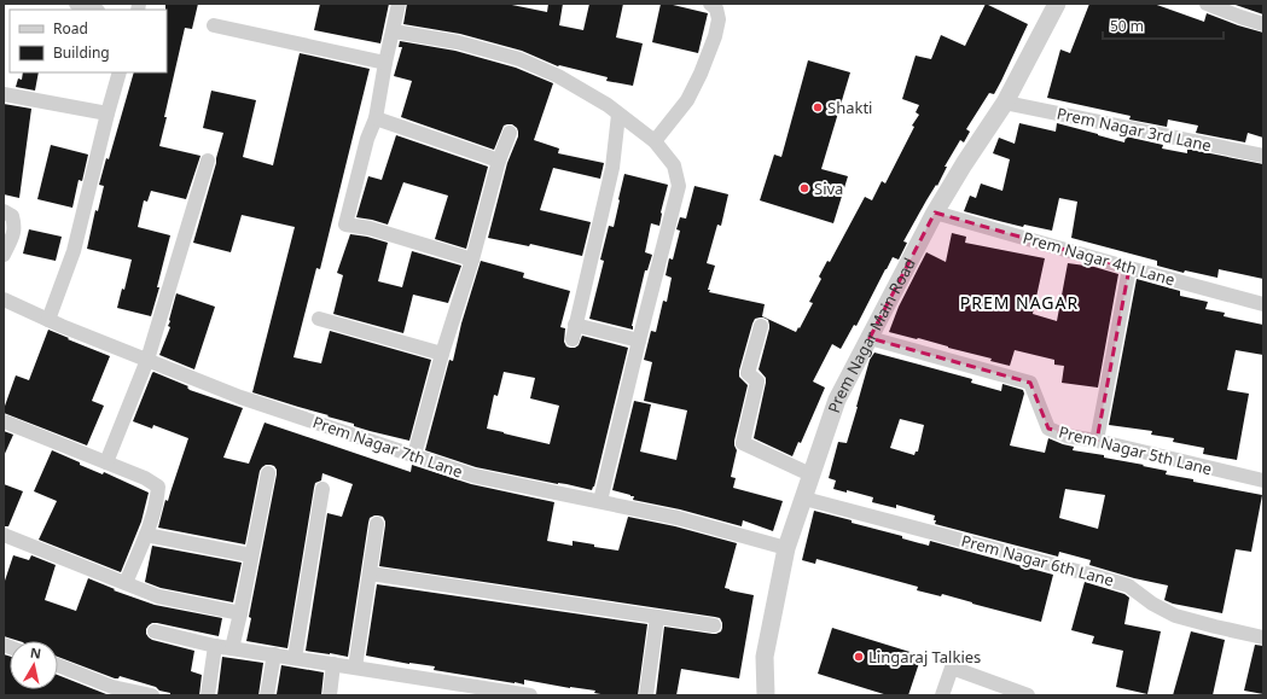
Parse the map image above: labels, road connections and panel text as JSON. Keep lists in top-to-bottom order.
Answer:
{
  "streets": {
    "street": [
      "Prem Nagar 3rd Lane",
      "Prem Nagar 4th Lane",
      "Prem Nagar Main Road",
      "Prem Nagar 7th Lane",
      "Prem Nagar 5th Lane",
      "Prem Nagar 6th Lane"
    ]
  },
  "crossings": [
    ["Prem Nagar 3rd Lane", "Prem Nagar Main Road"],
    ["Prem Nagar 4th Lane", "Prem Nagar Main Road"],
    ["Prem Nagar Main Road", "Prem Nagar 7th Lane"],
    ["Prem Nagar Main Road", "Prem Nagar 5th Lane"],
    ["Prem Nagar Main Road", "Prem Nagar 6th Lane"]
  ],
  "districts": ["PREM NAGAR"],
  "places": ["Shakti", "Siva", "Lingaraj Talkies"],
  "legend": ["Road", "Building"],
  "scale_bar": "50 m",
  "north": "top"
}
